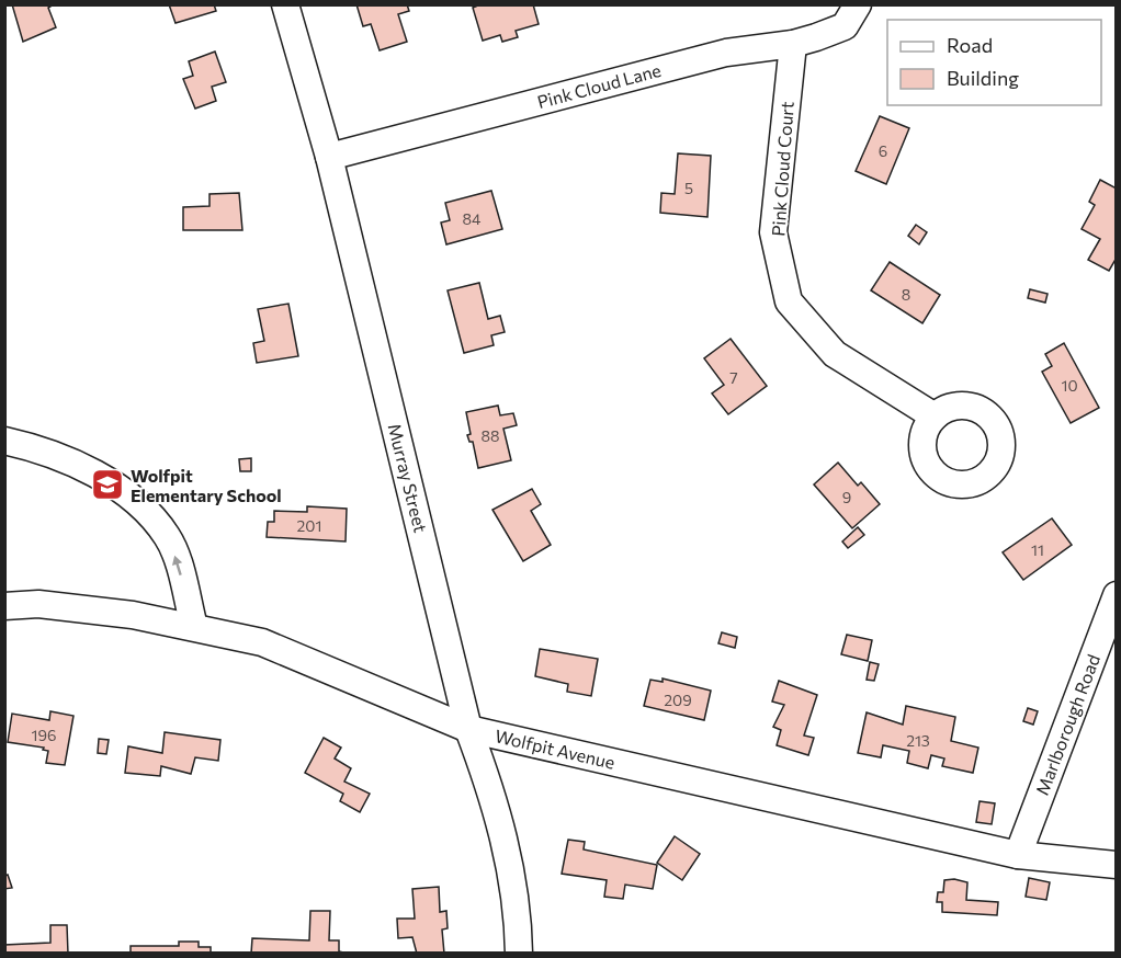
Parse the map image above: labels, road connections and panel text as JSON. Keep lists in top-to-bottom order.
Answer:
{
  "streets": {
    "street": [
      "Pink Cloud Lane",
      "Pink Cloud Court",
      "Murray Street",
      "Marlborough Road",
      "Wolfpit Avenue"
    ]
  },
  "crossings": [
    ["Pink Cloud Lane", "Pink Cloud Court"],
    ["Pink Cloud Lane", "Murray Street"],
    ["Murray Street", "Wolfpit Avenue"],
    ["Marlborough Road", "Wolfpit Avenue"]
  ],
  "places": {
    "school or university": ["Wolfpit Elementary School"]
  },
  "house_numbers": [
    "6",
    "5",
    "84",
    "8",
    "7",
    "10",
    "88",
    "9",
    "201",
    "11",
    "209",
    "196",
    "213"
  ],
  "legend": ["Road", "Building"]
}
